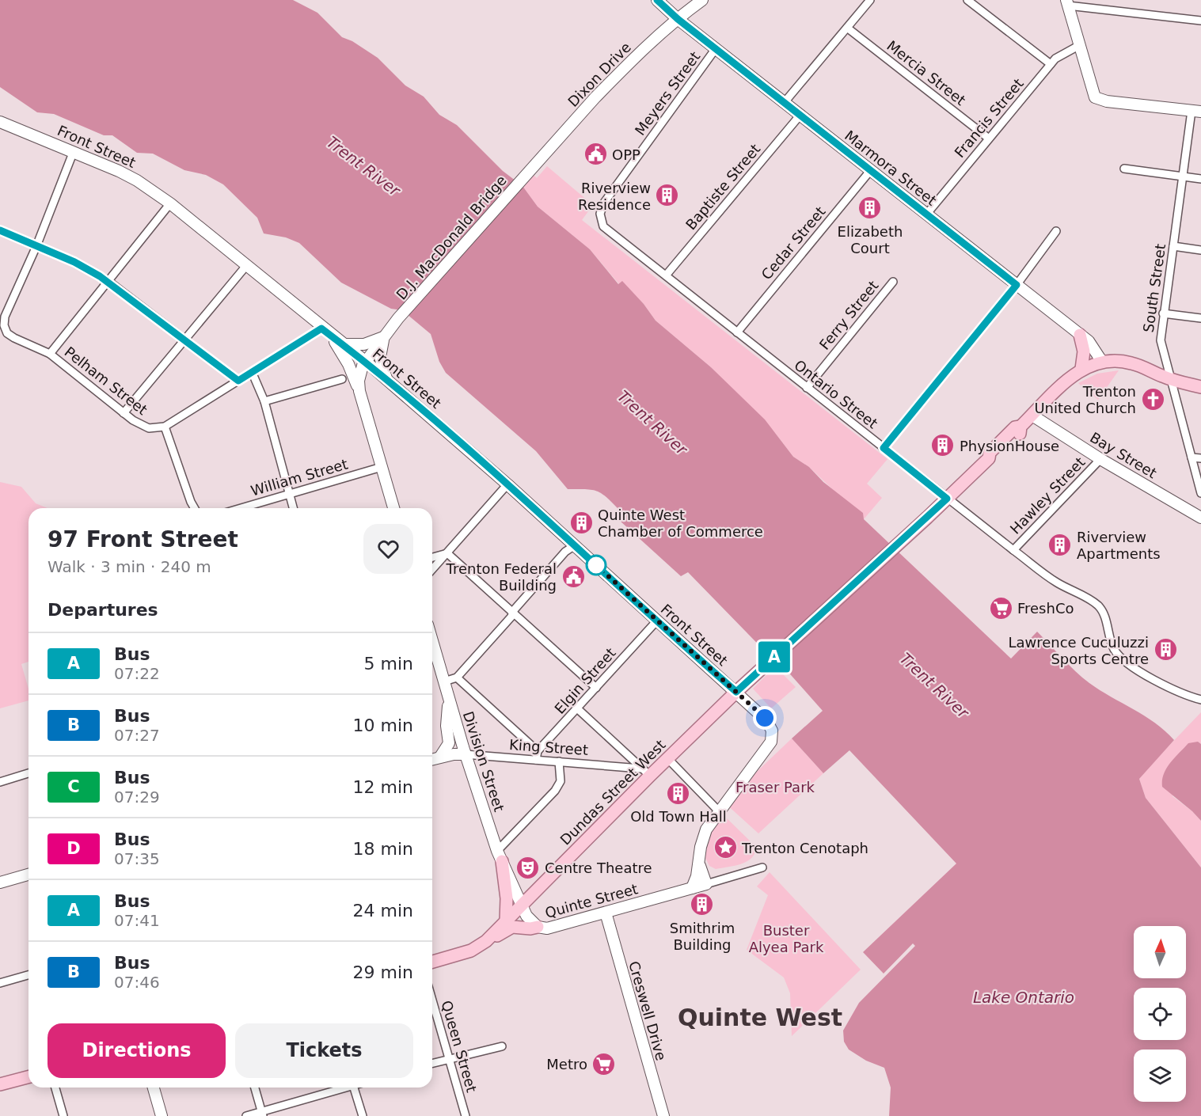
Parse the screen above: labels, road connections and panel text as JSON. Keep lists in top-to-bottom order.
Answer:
{
  "streets": {
    "main road": [
      "Dixon Drive",
      "Front Street",
      "Marmora Street",
      "D.J. MacDonald Bridge",
      "Bay Street",
      "King Street",
      "Division Street",
      "Dundas Street West",
      "Quinte Street",
      "Creswell Drive"
    ],
    "street": [
      "Mercia Street",
      "Meyers Street",
      "Francis Street",
      "Baptiste Street",
      "Cedar Street",
      "South Street",
      "Ferry Street",
      "Pelham Street",
      "Ontario Street",
      "William Street",
      "Hawley Street",
      "Elgin Street",
      "Queen Street"
    ]
  },
  "crossings": [
    ["Mercia Street", "Francis Street"],
    ["Dixon Drive", "Marmora Street"],
    ["Dixon Drive", "D.J. MacDonald Bridge"],
    ["Meyers Street", "Marmora Street"],
    ["Meyers Street", "Ontario Street"],
    ["Francis Street", "Marmora Street"],
    ["Front Street", "D.J. MacDonald Bridge"],
    ["Front Street", "Elgin Street"],
    ["Front Street", "Dundas Street West"],
    ["Marmora Street", "Baptiste Street"],
    ["Marmora Street", "Cedar Street"],
    ["Baptiste Street", "Ontario Street"],
    ["Cedar Street", "Ontario Street"],
    ["Ferry Street", "Ontario Street"],
    ["Ontario Street", "Hawley Street"],
    ["Ontario Street", "Dundas Street West"],
    ["Bay Street", "Hawley Street"],
    ["Bay Street", "Dundas Street West"],
    ["King Street", "Division Street"],
    ["King Street", "Dundas Street West"],
    ["Division Street", "Dundas Street West"],
    ["Division Street", "Quinte Street"],
    ["Dundas Street West", "Quinte Street"],
    ["Quinte Street", "Creswell Drive"]
  ],
  "districts": ["Quinte West"],
  "water": ["Trent River", "Lake Ontario"],
  "parks": ["Fraser Park", "Buster Alyea Park"],
  "places": {
    "public building": ["OPP", "Trenton Federal Building"],
    "building": [
      "Riverview Residence",
      "Elizabeth Court",
      "PhysionHouse",
      "Quinte West Chamber of Commerce",
      "Riverview Apartments",
      "Lawrence Cuculuzzi Sports Centre",
      "Old Town Hall",
      "Smithrim Building"
    ],
    "church": ["Trenton United Church"],
    "supermarket": ["FreshCo", "Metro"],
    "place": ["Trenton Cenotaph"],
    "theatre": ["Centre Theatre"]
  },
  "lines": ["bus line A"],
  "north": "top",
  "page": {
    "on_map": "A",
    "heading": [
      ["97 Front Street", "Walk · 3 min · 240 m"],
      "Departures"
    ],
    "list": [
      {
        "mark": "A",
        "name": "Bus",
        "note": "07:22",
        "value": "5 min"
      },
      {
        "mark": "B",
        "name": "Bus",
        "note": "07:27",
        "value": "10 min"
      },
      {
        "mark": "C",
        "name": "Bus",
        "note": "07:29",
        "value": "12 min"
      },
      {
        "mark": "D",
        "name": "Bus",
        "note": "07:35",
        "value": "18 min"
      },
      {
        "mark": "A",
        "name": "Bus",
        "note": "07:41",
        "value": "24 min"
      },
      {
        "mark": "B",
        "name": "Bus",
        "note": "07:46",
        "value": "29 min"
      }
    ],
    "buttons": ["Directions", "Tickets"]
  }
}
